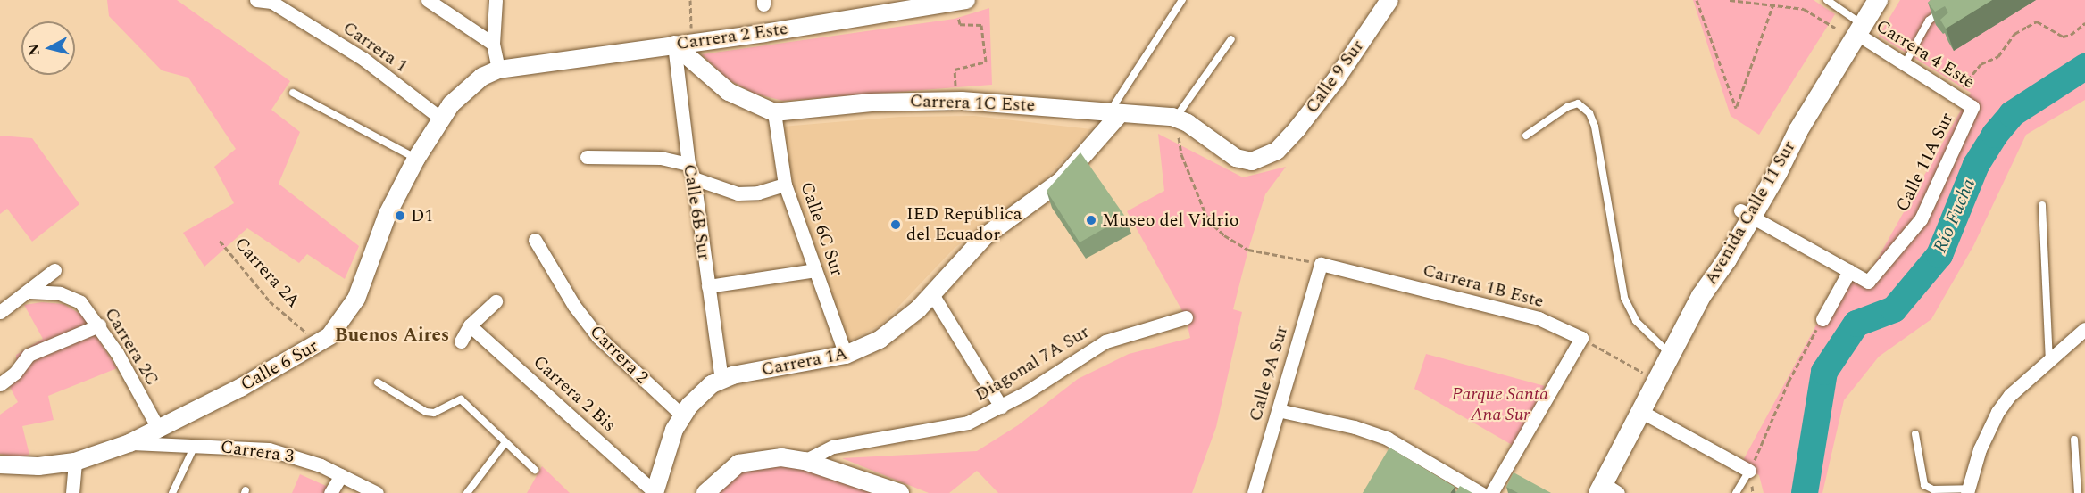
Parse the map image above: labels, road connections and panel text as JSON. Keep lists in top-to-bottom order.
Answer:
{
  "streets": {
    "main road": ["Avenida Calle 11 Sur"],
    "street": [
      "Carrera 2 Este",
      "Carrera 1",
      "Carrera 4 Este",
      "Calle 9 Sur",
      "Carrera 1C Este",
      "Calle 11A Sur",
      "Calle 6B Sur",
      "Calle 6C Sur",
      "Carrera 1B Este",
      "Carrera 2C",
      "Carrera 2",
      "Carrera 1A",
      "Diagonal 7A Sur",
      "Calle 6 Sur",
      "Calle 9A Sur",
      "Carrera 2 Bis",
      "Carrera 3"
    ],
    "path": ["Carrera 2A"]
  },
  "crossings": [
    ["Carrera 2 Este", "Calle 6B Sur"],
    ["Carrera 2 Este", "Calle 6 Sur"],
    ["Carrera 1", "Calle 6 Sur"],
    ["Carrera 4 Este", "Calle 11A Sur"],
    ["Carrera 4 Este", "Avenida Calle 11 Sur"],
    ["Calle 9 Sur", "Carrera 1C Este"],
    ["Carrera 1C Este", "Calle 6C Sur"],
    ["Carrera 1C Este", "Carrera 1A"],
    ["Calle 6B Sur", "Carrera 1A"],
    ["Calle 6C Sur", "Carrera 1A"],
    ["Carrera 2A", "Calle 6 Sur"],
    ["Carrera 1B Este", "Calle 9A Sur"],
    ["Carrera 2C", "Calle 6 Sur"],
    ["Calle 6 Sur", "Carrera 3"]
  ],
  "districts": ["Buenos Aires"],
  "water": ["Río Fucha"],
  "parks": ["Parque Santa Ana Sur"],
  "places": ["D1", "Museo del Vidrio", "IED República del Ecuador"],
  "north": "left"
}
